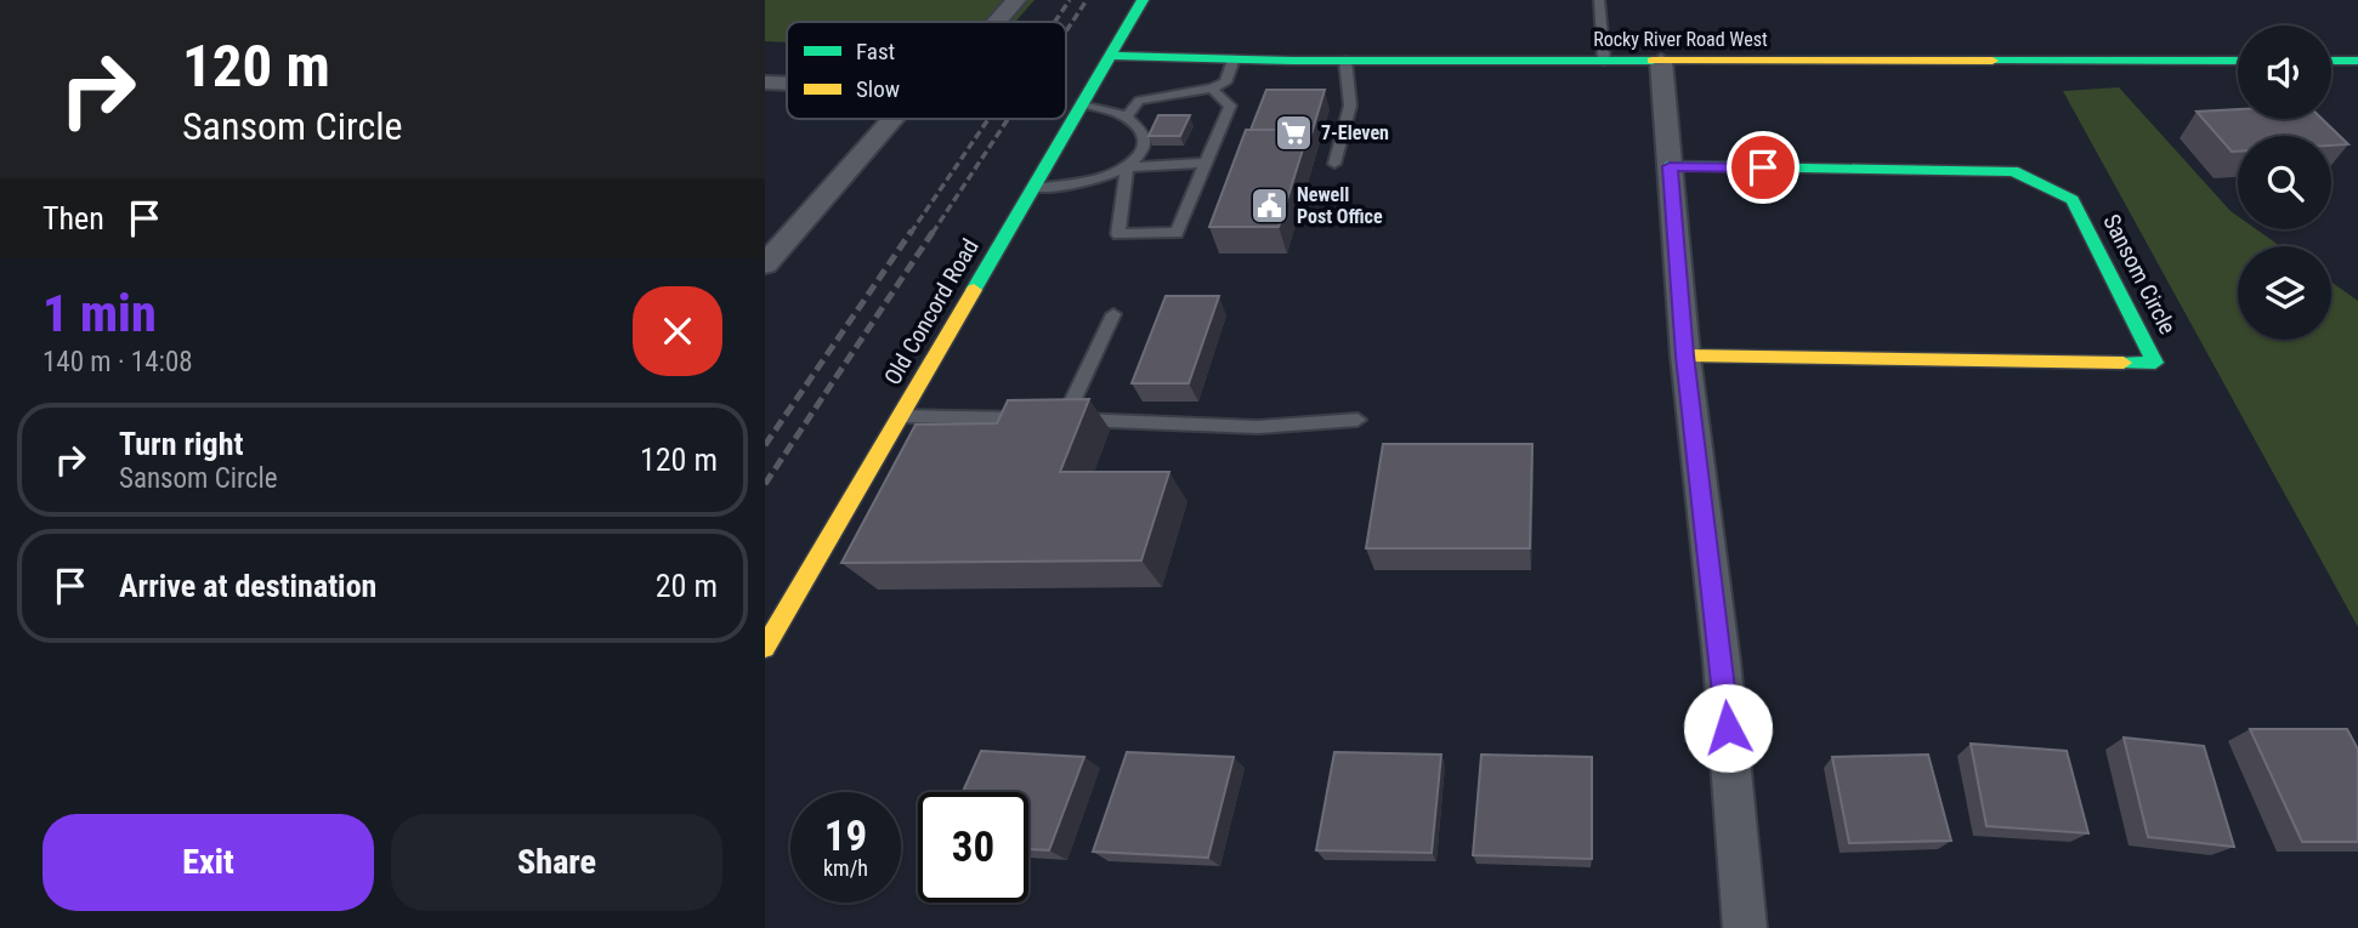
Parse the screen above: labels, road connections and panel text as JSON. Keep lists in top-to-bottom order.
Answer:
{
  "streets": {
    "street": ["Rocky River Road West", "Sansom Circle", "Old Concord Road"]
  },
  "crossings": [
    ["Rocky River Road West", "Old Concord Road"]
  ],
  "places": {
    "supermarket": ["7-Eleven"],
    "public building": ["Newell Post Office"]
  },
  "legend": ["Fast", "Slow"],
  "page": {
    "turn": ["120 m", "Sansom Circle"],
    "then": "Then",
    "heading": ["1 min", "140 m · 14:08"],
    "list": [
      {
        "name": "Turn right",
        "note": "Sansom Circle",
        "value": "120 m"
      },
      {
        "name": "Arrive at destination",
        "value": "20 m"
      }
    ],
    "speed": "19 km/h",
    "limit": "30",
    "buttons": ["Exit", "Share"]
  }
}
